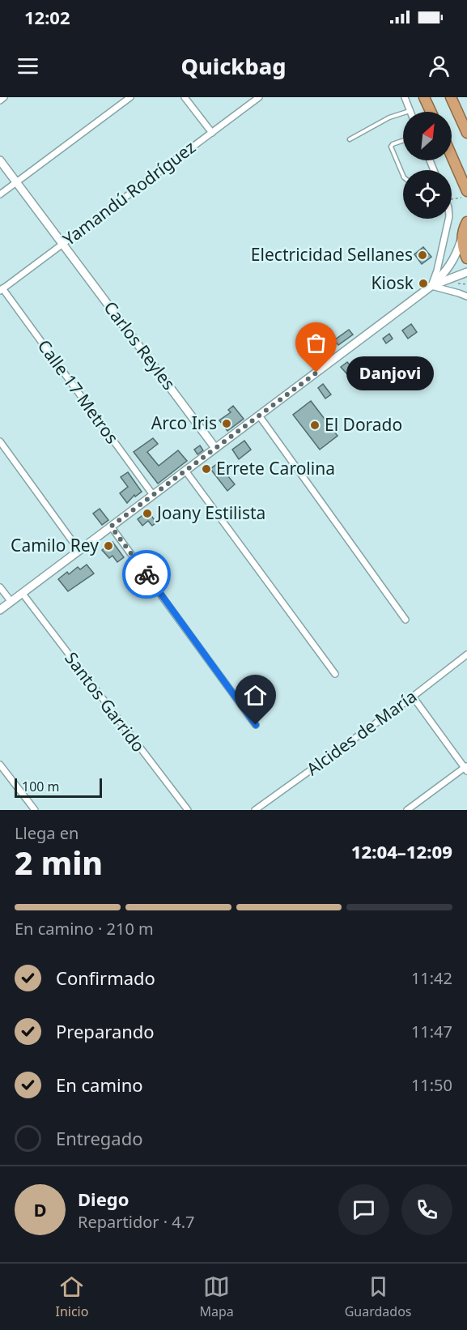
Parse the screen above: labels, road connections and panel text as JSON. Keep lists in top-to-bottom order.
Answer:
{
  "streets": {
    "street": [
      "Yamandú Rodríguez",
      "Carlos Reyles",
      "Calle 17 Metros",
      "Santos Garrido",
      "Alcides de María"
    ]
  },
  "crossings": [
    ["Yamandú Rodríguez", "Carlos Reyles"],
    ["Yamandú Rodríguez", "Calle 17 Metros"]
  ],
  "places": [
    "Electricidad Sellanes",
    "Kiosk",
    "Danjovi",
    "Arco Iris",
    "El Dorado",
    "Errete Carolina",
    "Joany Estilista",
    "Camilo Rey"
  ],
  "scale_bar": "100 m",
  "north": "top right",
  "page": {
    "status": "12:02",
    "header": "Quickbag",
    "bubble": "Danjovi",
    "scale": "100 m",
    "heading": ["2 min", "Llega en", "12:04–12:09"],
    "panel": ["Diego", "Repartidor · 4.7"],
    "bar": "En camino · 210 m",
    "list": [
      ["Confirmado", "11:42"],
      ["Preparando", "11:47"],
      ["En camino", "11:50"],
      "Entregado"
    ],
    "round": "D",
    "tabs": ["Inicio", "Mapa", "Guardados"]
  }
}
